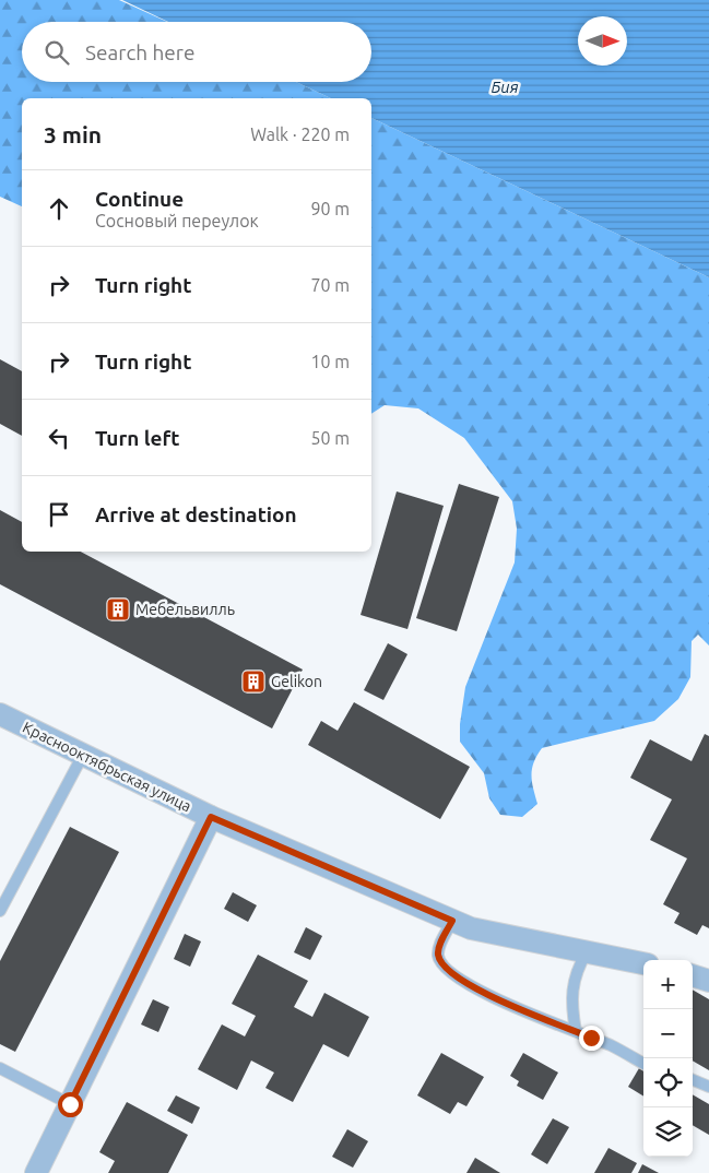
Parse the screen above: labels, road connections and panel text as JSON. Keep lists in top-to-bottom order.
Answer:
{
  "streets": {
    "street": ["Краснооктябрьская улица"]
  },
  "water": ["Бия"],
  "places": {
    "building": ["Мебельвилль", "Gelikon"]
  },
  "north": "right",
  "page": {
    "search": "Search here",
    "heading": ["3 min", "Walk · 220 m"],
    "list": [
      ["Continue", "Сосновый переулок", "90 m"],
      ["Turn right", "70 m"],
      ["Turn right", "10 m"],
      ["Turn left", "50 m"],
      "Arrive at destination"
    ],
    "map_buttons": ["+", "−"]
  }
}
